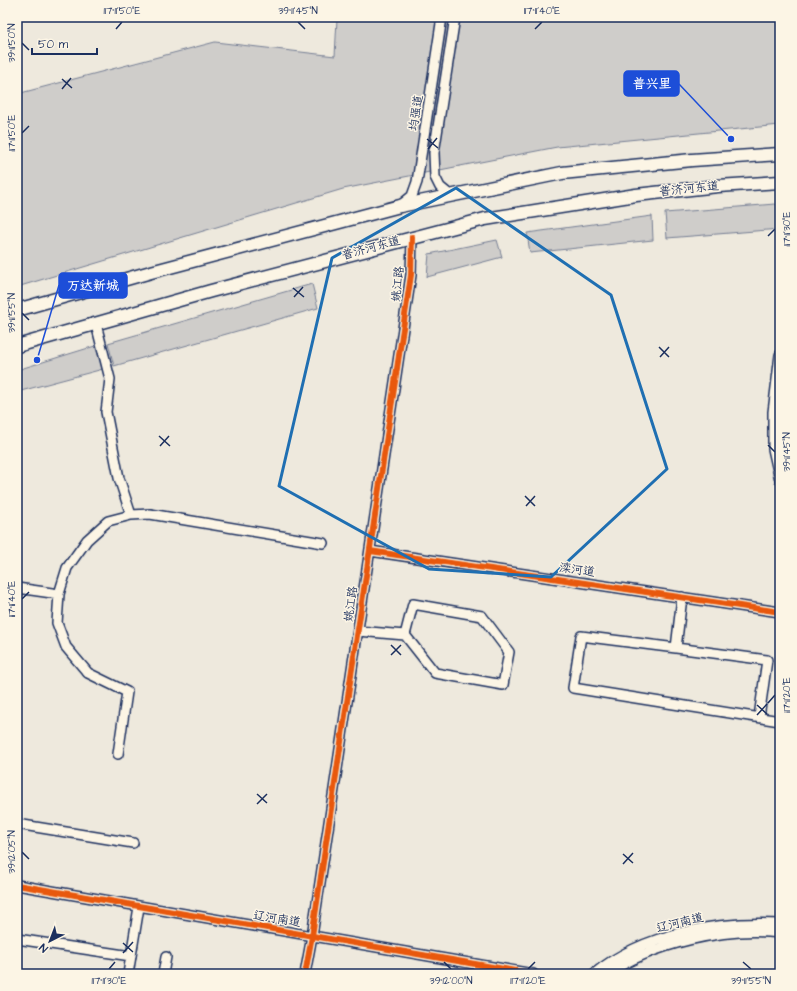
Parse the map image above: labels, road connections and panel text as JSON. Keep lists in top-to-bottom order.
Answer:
{
  "streets": {
    "main road": ["普济河东道"],
    "street": [
      "均强道",
      "姚江路",
      "滦河道",
      "辽河南道"
    ]
  },
  "crossings": [
    ["普济河东道", "姚江路"],
    ["姚江路", "滦河道"],
    ["姚江路", "辽河南道"]
  ],
  "places": ["普兴里", "万达新城"],
  "scale_bar": "50 m",
  "north": "bottom left",
  "coordinates": [
    "117°11'50\"E",
    "39°11'45\"N",
    "117°11'40\"E",
    "39°11'50\"N",
    "117°11'30\"E",
    "39°11'55\"N",
    "117°11'20\"E",
    "39°12'05\"N",
    "39°12'00\"N"
  ]
}
